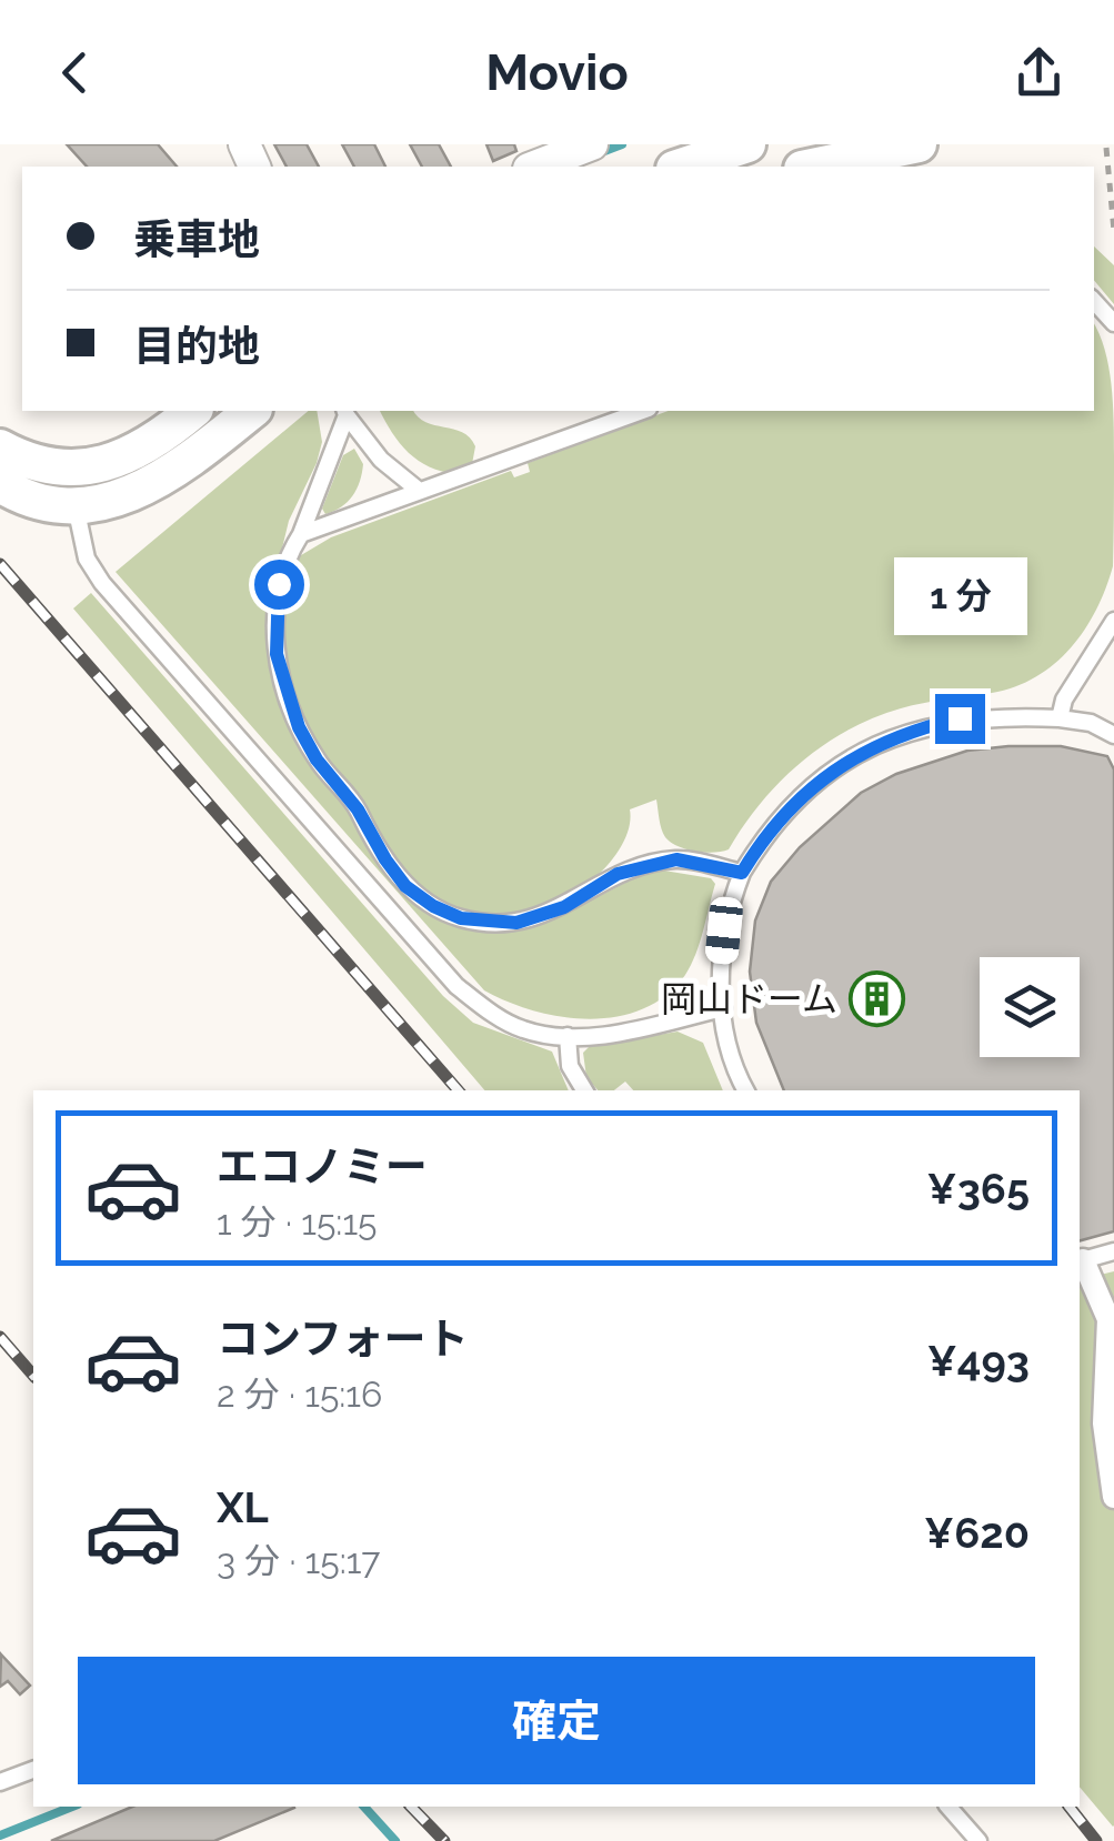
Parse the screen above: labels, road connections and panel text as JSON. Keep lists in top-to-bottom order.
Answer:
{
  "places": {
    "building": ["岡山ドーム"]
  },
  "page": {
    "header": "Movio",
    "banner": ["乗車地", "目的地"],
    "bubble": "1 分",
    "list": [
      {
        "name": "エコノミー",
        "note": "1 分 · 15:15",
        "value": "¥365"
      },
      {
        "name": "コンフォート",
        "note": "2 分 · 15:16",
        "value": "¥493"
      },
      {
        "name": "XL",
        "note": "3 分 · 15:17",
        "value": "¥620"
      }
    ],
    "buttons": "確定"
  }
}
